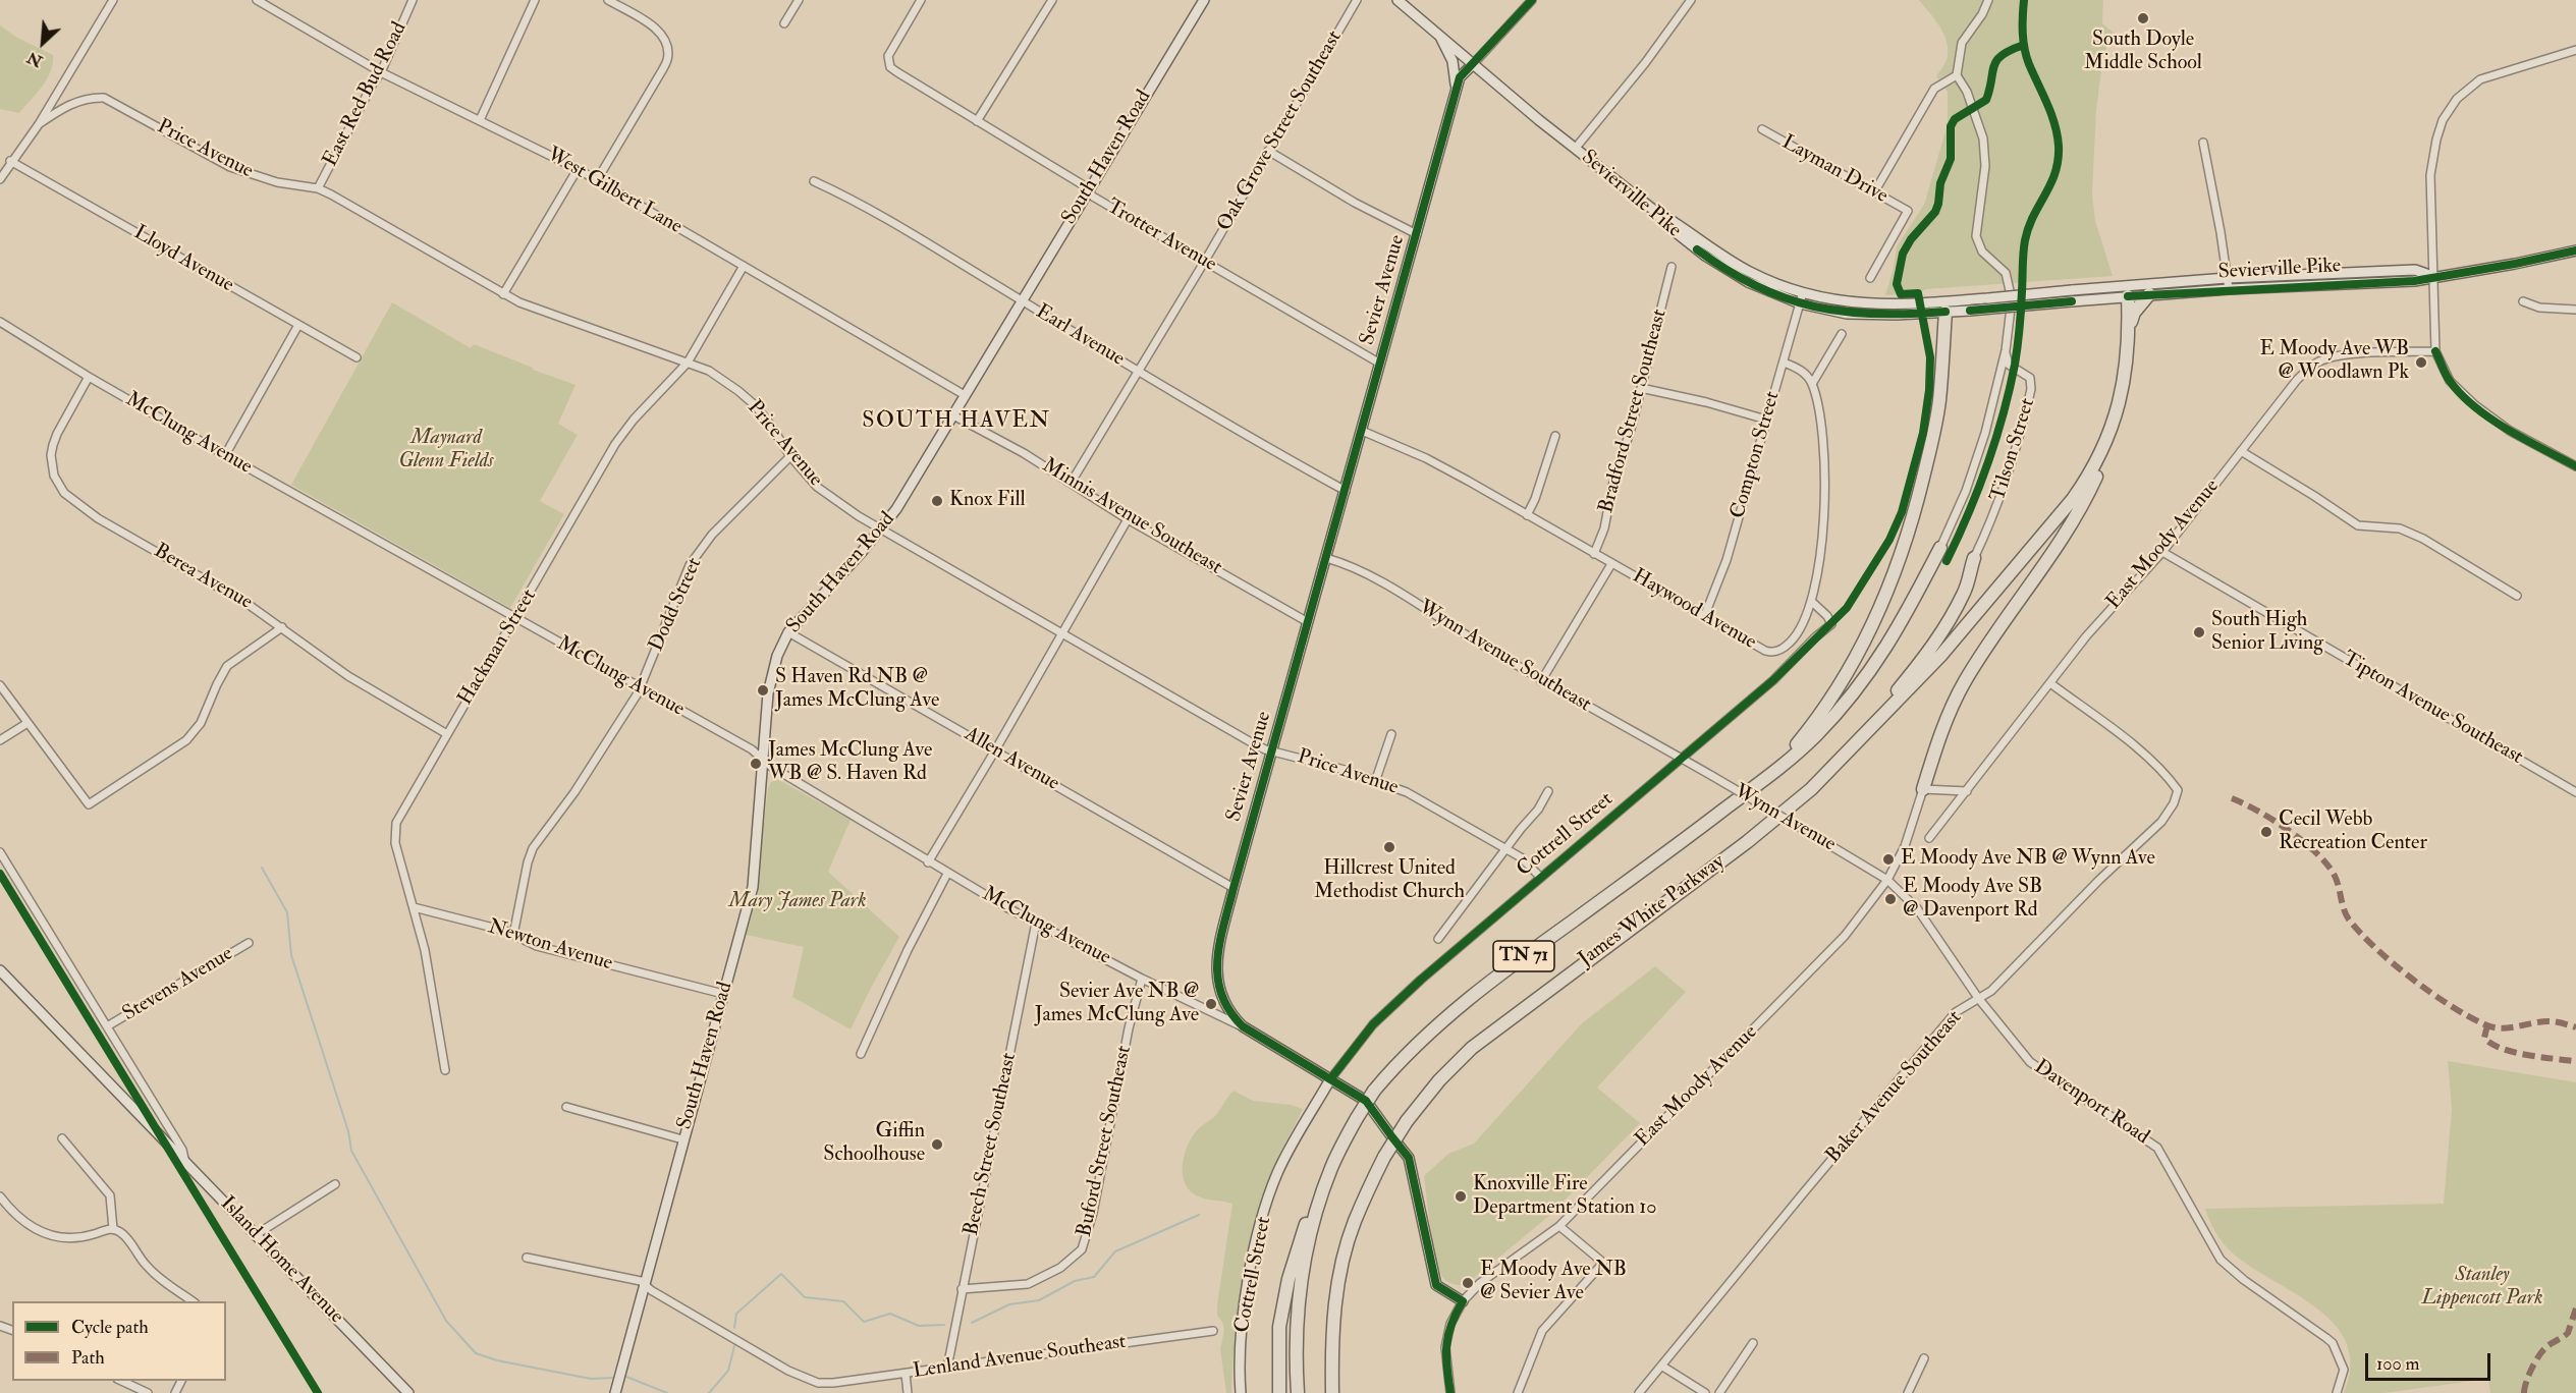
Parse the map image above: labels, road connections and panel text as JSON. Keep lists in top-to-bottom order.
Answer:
{
  "streets": {
    "highway": ["James White Parkway", "TN 71"],
    "street": [
      "East Red Bud Road",
      "Oak Grove Street Southeast",
      "Price Avenue",
      "South Haven Road",
      "Layman Drive",
      "West Gilbert Lane",
      "Sevierville Pike",
      "Trotter Avenue",
      "Lloyd Avenue",
      "Sevier Avenue",
      "Earl Avenue",
      "Bradford Street Southeast",
      "McClung Avenue",
      "Tilson Street",
      "Compton Street",
      "Minnis Avenue Southeast",
      "East Moody Avenue",
      "Berea Avenue",
      "Dodd Street",
      "Haywood Avenue",
      "Hackman Street",
      "Wynn Avenue Southeast",
      "Tipton Avenue Southeast",
      "Allen Avenue",
      "Wynn Avenue",
      "Cottrell Street",
      "Newton Avenue",
      "Stevens Avenue",
      "Baker Avenue Southeast",
      "Davenport Road",
      "Buford Street Southeast",
      "Beech Street Southeast",
      "Island Home Avenue",
      "Lenland Avenue Southeast"
    ]
  },
  "crossings": [
    ["East Red Bud Road", "Price Avenue"],
    ["East Red Bud Road", "West Gilbert Lane"],
    ["Oak Grove Street Southeast", "Trotter Avenue"],
    ["Oak Grove Street Southeast", "Earl Avenue"],
    ["Oak Grove Street Southeast", "Minnis Avenue Southeast"],
    ["Price Avenue", "South Haven Road"],
    ["Price Avenue", "Sevier Avenue"],
    ["Price Avenue", "Dodd Street"],
    ["Price Avenue", "Hackman Street"],
    ["Price Avenue", "Cottrell Street"],
    ["South Haven Road", "West Gilbert Lane"],
    ["South Haven Road", "Trotter Avenue"],
    ["South Haven Road", "Earl Avenue"],
    ["South Haven Road", "McClung Avenue"],
    ["South Haven Road", "Minnis Avenue Southeast"],
    ["South Haven Road", "Allen Avenue"],
    ["South Haven Road", "Newton Avenue"],
    ["South Haven Road", "Lenland Avenue Southeast"],
    ["West Gilbert Lane", "Hackman Street"],
    ["Sevierville Pike", "Sevier Avenue"],
    ["Sevierville Pike", "Compton Street"],
    ["Trotter Avenue", "Sevier Avenue"],
    ["Sevier Avenue", "Earl Avenue"],
    ["Sevier Avenue", "McClung Avenue"],
    ["Sevier Avenue", "Minnis Avenue Southeast"],
    ["Sevier Avenue", "East Moody Avenue"],
    ["Sevier Avenue", "Haywood Avenue"],
    ["Sevier Avenue", "Wynn Avenue Southeast"],
    ["Sevier Avenue", "Allen Avenue"],
    ["Sevier Avenue", "Cottrell Street"],
    ["Bradford Street Southeast", "Haywood Avenue"],
    ["McClung Avenue", "Berea Avenue"],
    ["McClung Avenue", "Dodd Street"],
    ["McClung Avenue", "Hackman Street"],
    ["McClung Avenue", "Buford Street Southeast"],
    ["McClung Avenue", "Beech Street Southeast"],
    ["Compton Street", "Haywood Avenue"],
    ["East Moody Avenue", "Tipton Avenue Southeast"],
    ["East Moody Avenue", "Wynn Avenue"],
    ["East Moody Avenue", "Baker Avenue Southeast"],
    ["East Moody Avenue", "Davenport Road"],
    ["Berea Avenue", "Hackman Street"],
    ["Dodd Street", "Newton Avenue"],
    ["Haywood Avenue", "Cottrell Street"],
    ["Hackman Street", "Newton Avenue"],
    ["Wynn Avenue Southeast", "Wynn Avenue"],
    ["Wynn Avenue Southeast", "Cottrell Street"],
    ["Wynn Avenue", "Cottrell Street"],
    ["Wynn Avenue", "Davenport Road"],
    ["Baker Avenue Southeast", "Davenport Road"],
    ["Buford Street Southeast", "Beech Street Southeast"],
    ["Beech Street Southeast", "Lenland Avenue Southeast"]
  ],
  "districts": ["SOUTH HAVEN"],
  "parks": ["Maynard Glenn Fields", "Mary James Park", "Stanley Lippencott Park"],
  "places": [
    "South Doyle Middle School",
    "E Moody Ave WB @ Woodlawn Pk",
    "Knox Fill",
    "South High Senior Living",
    "S Haven Rd NB @ James McClung Ave",
    "James McClung Ave WB @ S. Haven Rd",
    "Cecil Webb Recreation Center",
    "Hillcrest United Methodist Church",
    "E Moody Ave NB @ Wynn Ave",
    "E Moody Ave SB @ Davenport Rd",
    "Sevier Ave NB @ James McClung Ave",
    "Giffin Schoolhouse",
    "Knoxville Fire Department Station 10",
    "E Moody Ave NB @ Sevier Ave"
  ],
  "legend": ["Cycle path", "Path"],
  "scale_bar": "100 m",
  "north": "bottom left"
}
